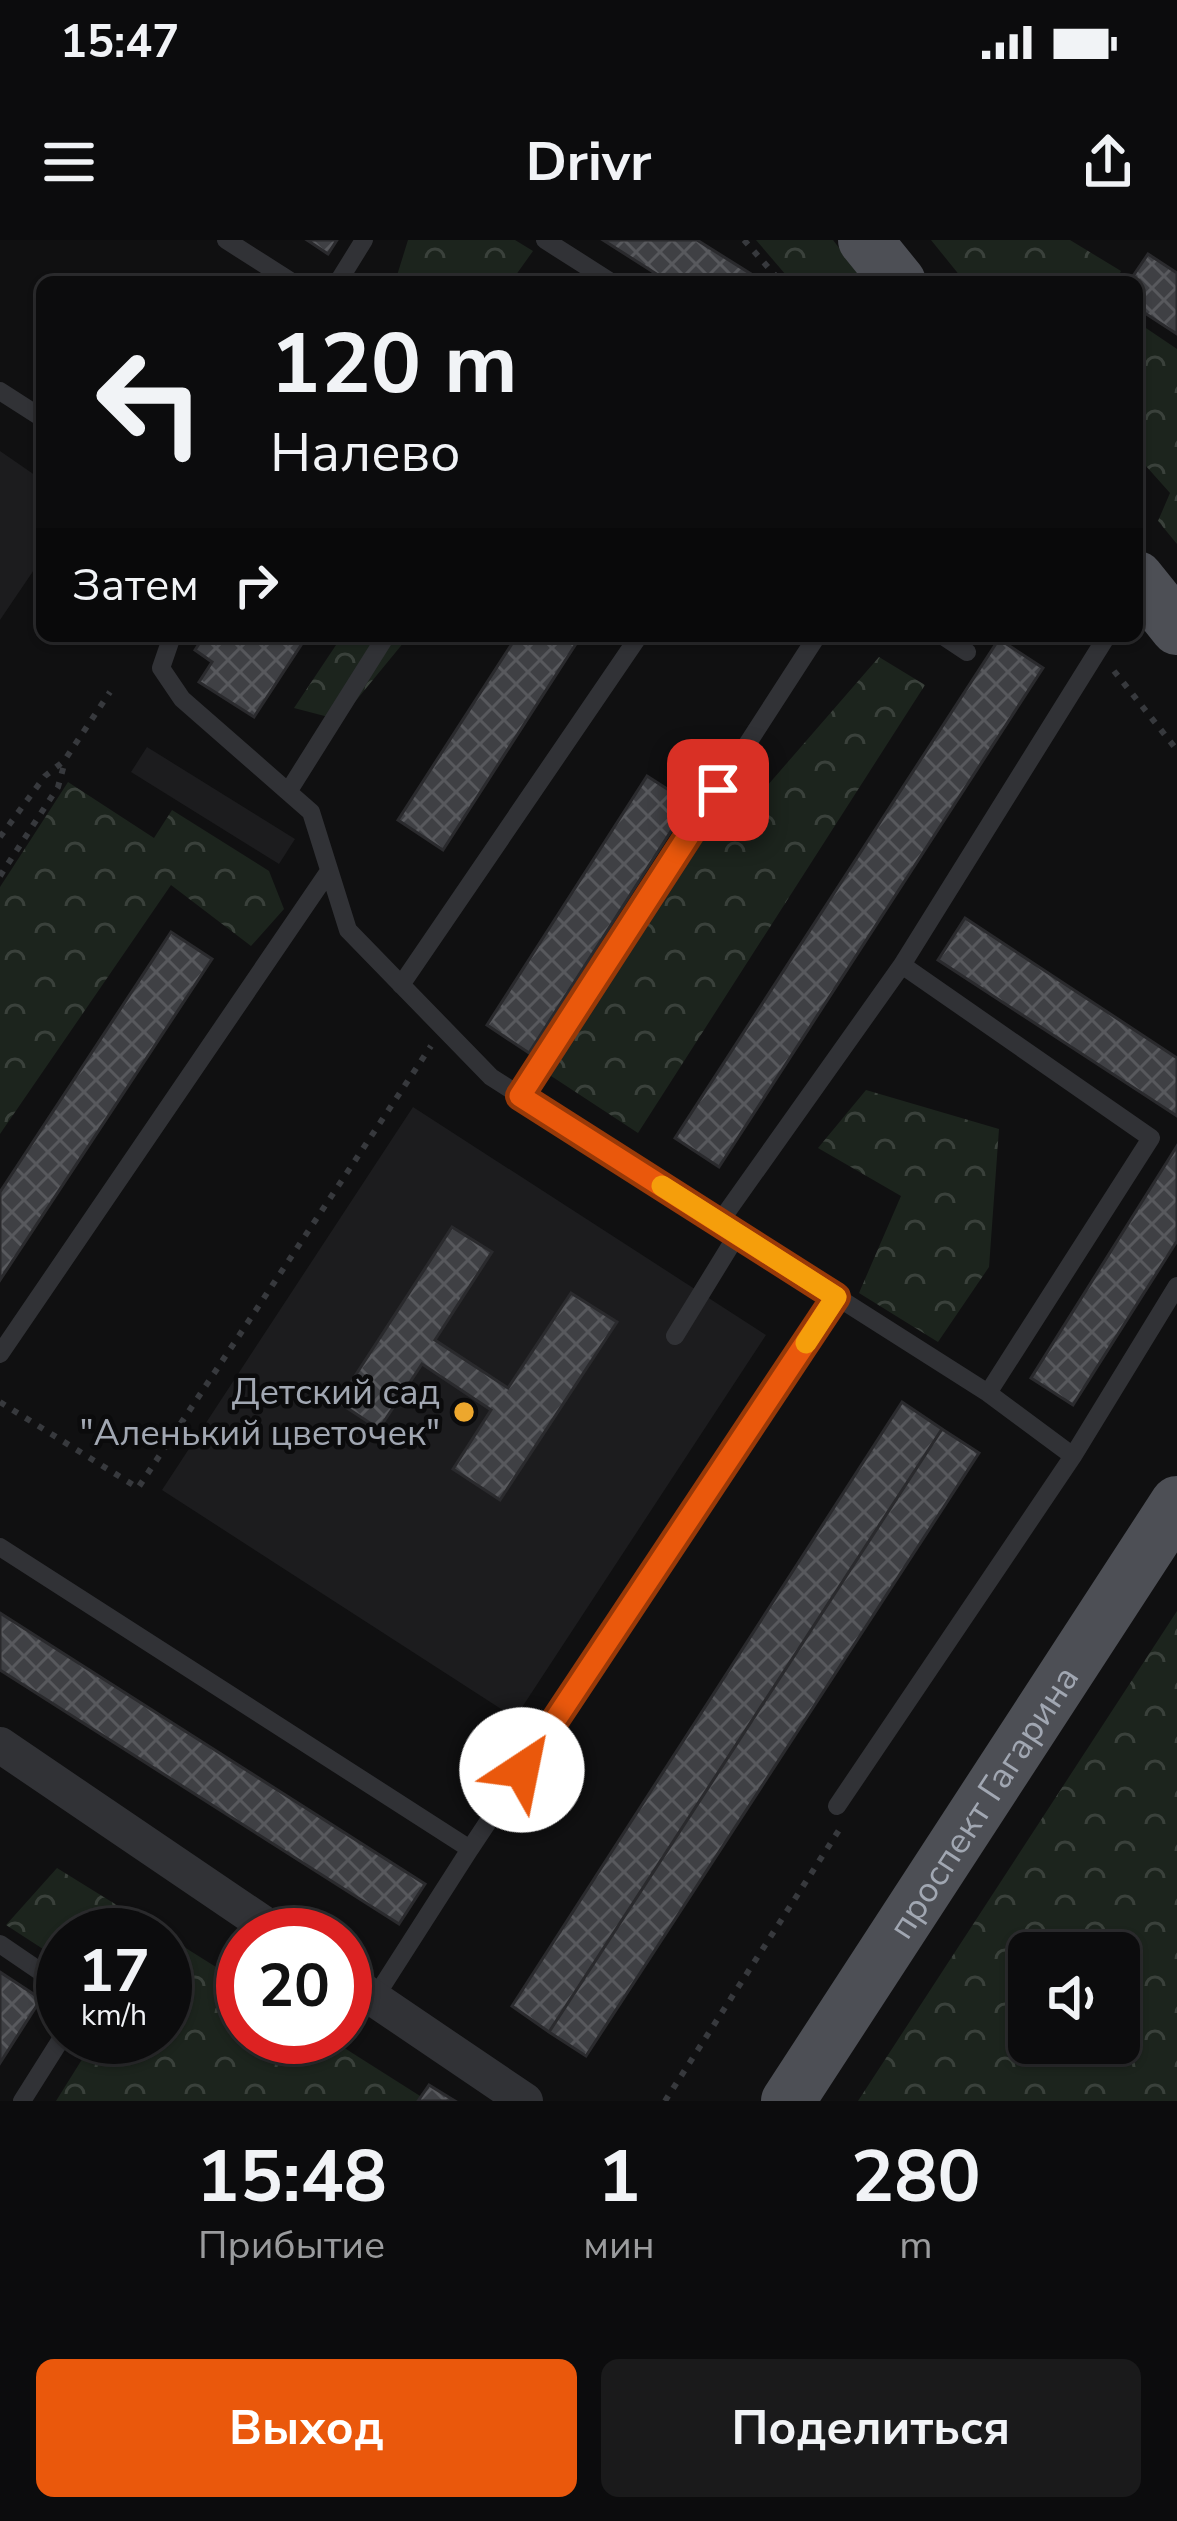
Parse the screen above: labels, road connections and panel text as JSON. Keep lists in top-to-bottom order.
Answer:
{
  "streets": {
    "main road": ["проспект Гагарина"]
  },
  "places": ["Детский сад \"Аленький цветочек\""],
  "page": {
    "status": "15:47",
    "header": "Drivr",
    "turn": ["120 m", "Налево"],
    "then": "Затем",
    "speed": "17 km/h",
    "limit": "20",
    "eta": [
      "15:48",
      "Прибытие",
      "1",
      "мин",
      "280",
      "m"
    ],
    "buttons": ["Выход", "Поделиться"]
  }
}
